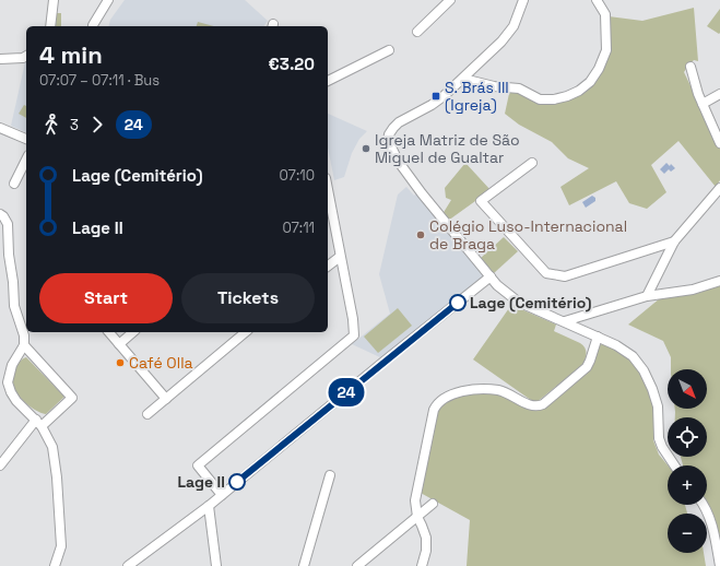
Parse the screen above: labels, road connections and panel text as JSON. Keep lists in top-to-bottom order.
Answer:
{
  "places": {
    "transit": ["S. Brás III (Igreja)"],
    "other": [
      "Igreja Matriz de São Miguel de Gualtar",
      "Colégio Luso-Internacional de Braga",
      "Lage (Cemitério)",
      "Café Olla",
      "Lage II"
    ]
  },
  "lines": ["bus line 24"],
  "north": "bottom right",
  "page": {
    "on_map": "24",
    "heading": ["4 min", "07:07 – 07:11 · Bus", "€3.20"],
    "legs": ["3", "24"],
    "list": [
      {
        "name": "Lage (Cemitério)",
        "value": "07:10"
      },
      {
        "name": "Lage II",
        "value": "07:11"
      }
    ],
    "buttons": ["Start", "Tickets"],
    "map_buttons": ["+", "−"]
  }
}
